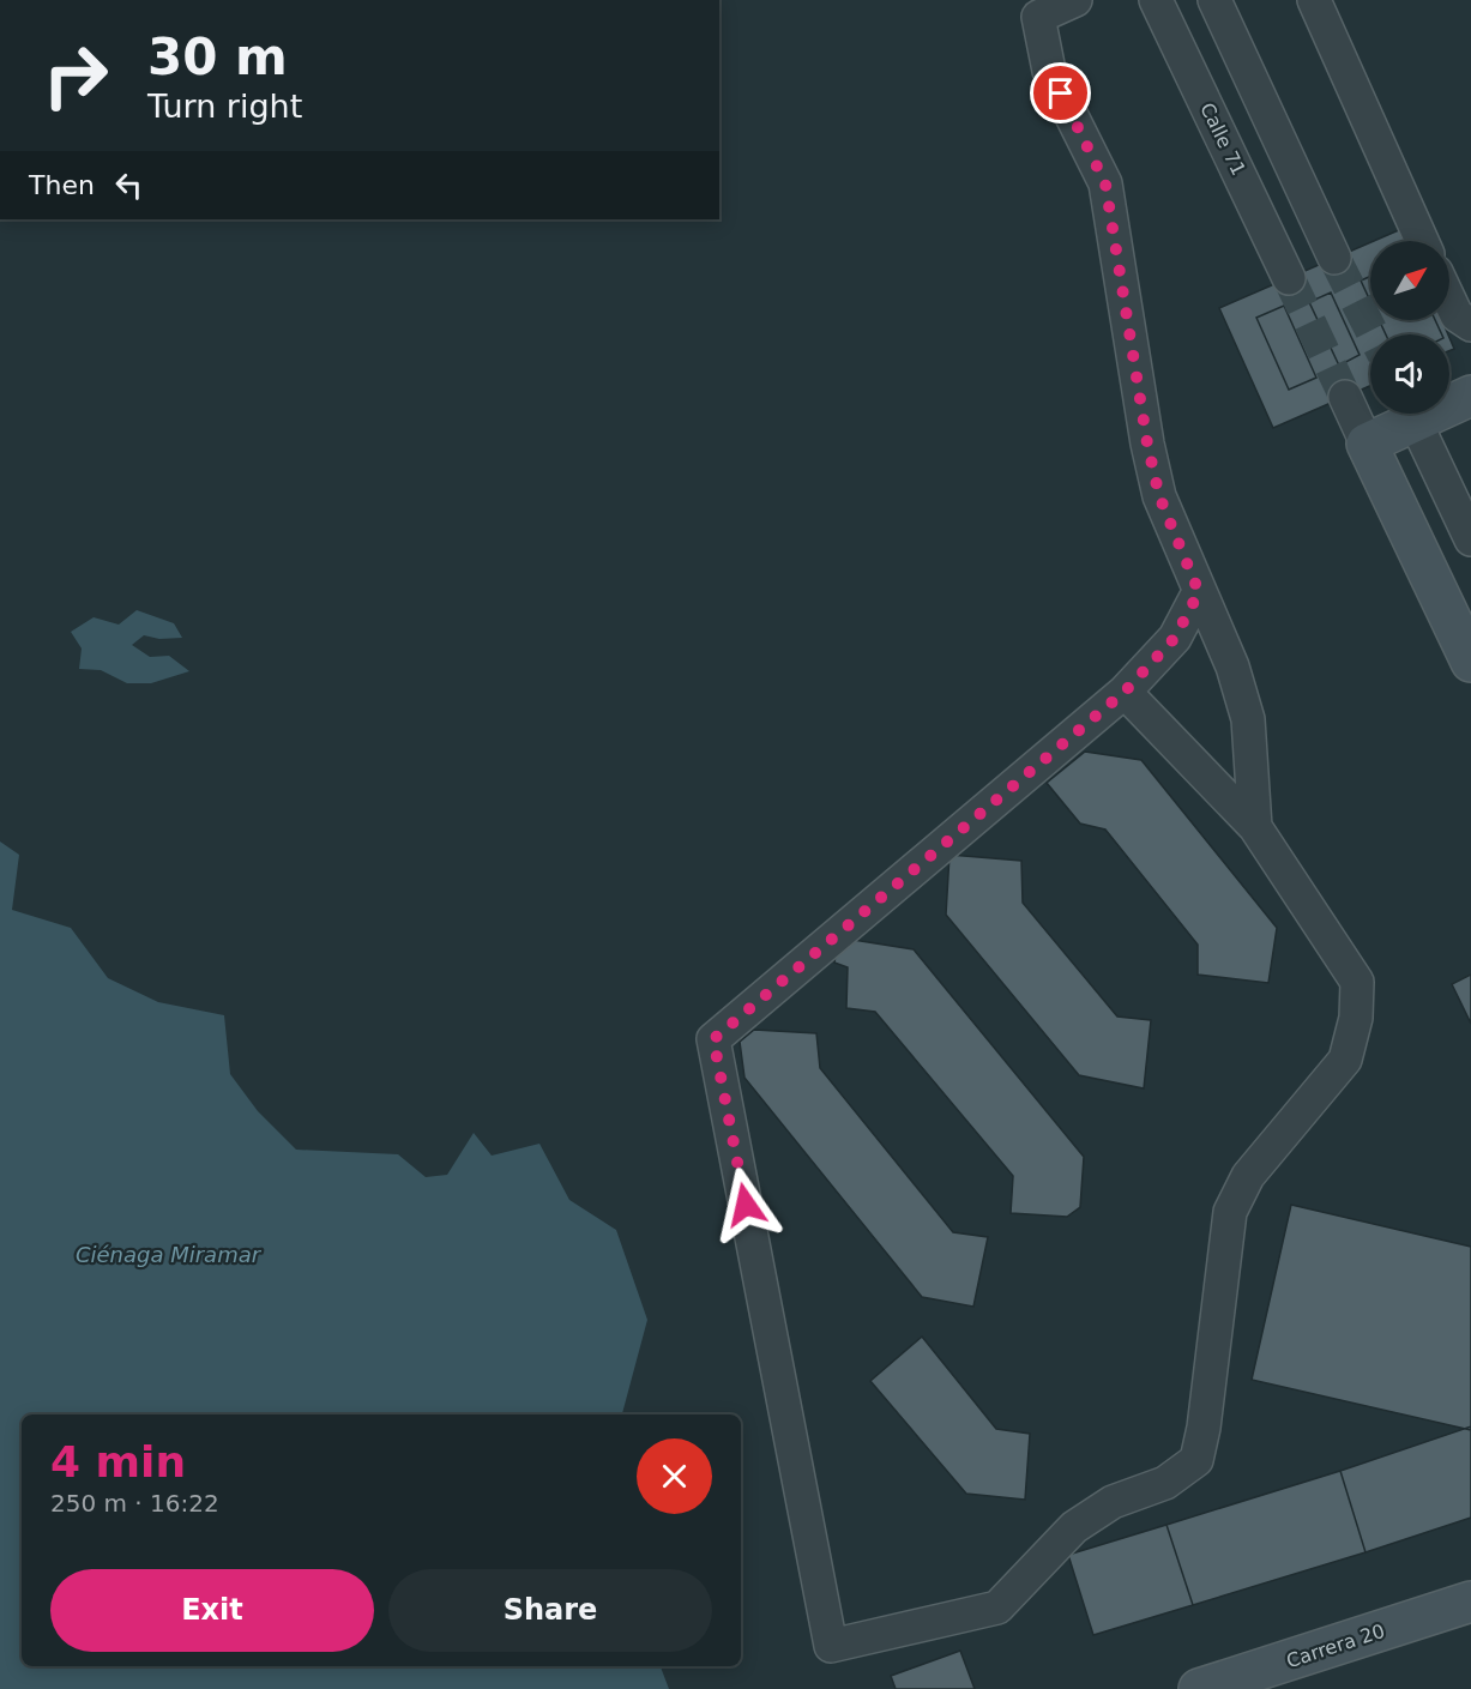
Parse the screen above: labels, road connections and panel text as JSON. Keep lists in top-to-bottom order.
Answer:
{
  "streets": {
    "main road": ["Carrera 20"],
    "street": ["Calle 71"]
  },
  "water": ["Ciénaga Miramar"],
  "north": "top right",
  "page": {
    "turn": ["30 m", "Turn right"],
    "then": "Then",
    "heading": ["4 min", "250 m · 16:22"],
    "buttons": ["Exit", "Share"]
  }
}
